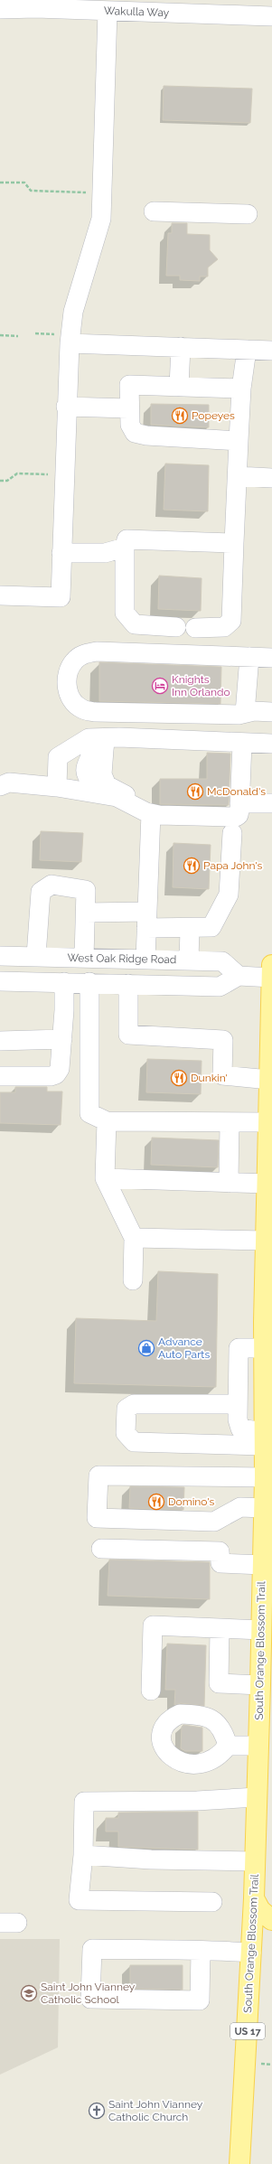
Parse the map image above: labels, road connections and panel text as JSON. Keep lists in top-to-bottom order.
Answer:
{
  "streets": {
    "main road": ["South Orange Blossom Trail", "US 17"],
    "street": ["Wakulla Way", "West Oak Ridge Road"]
  },
  "places": {
    "restaurant": [
      "Popeyes",
      "McDonald's",
      "Papa John's",
      "Dunkin'",
      "Domino's"
    ],
    "hotel": ["Knights Inn Orlando"],
    "shop": ["Advance Auto Parts"],
    "school or university": ["Saint John Vianney Catholic School"],
    "church": ["Saint John Vianney Catholic Church"]
  }
}
